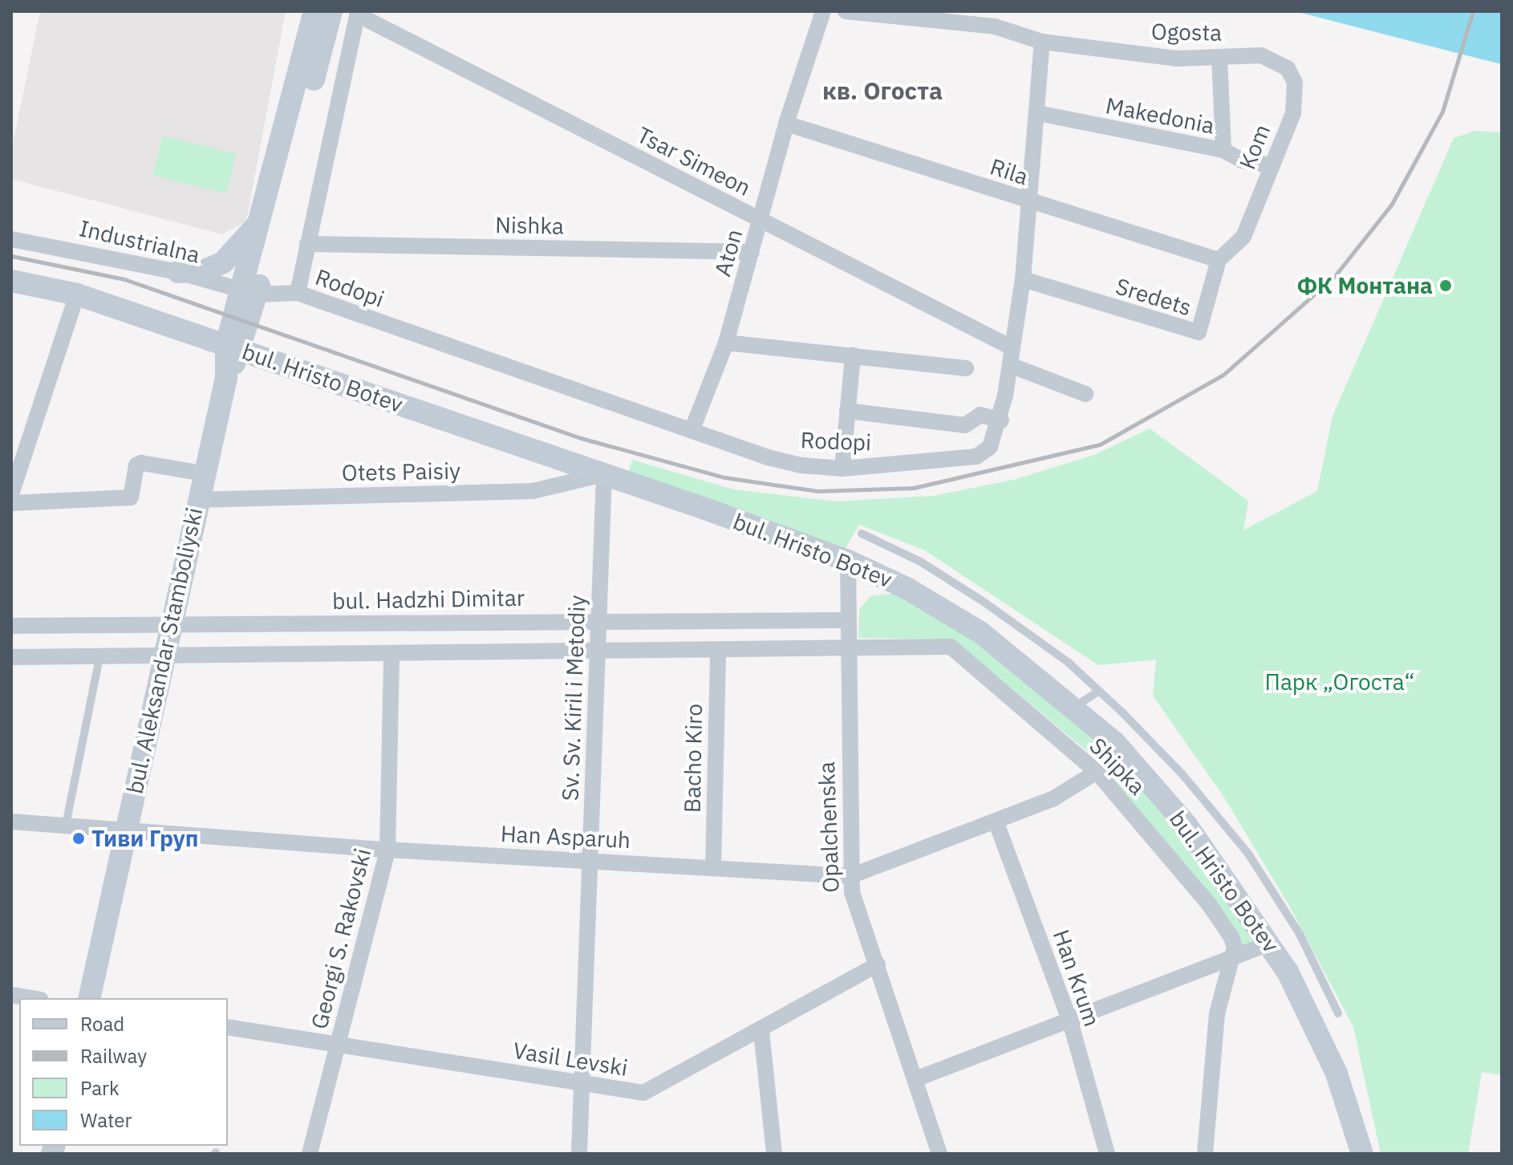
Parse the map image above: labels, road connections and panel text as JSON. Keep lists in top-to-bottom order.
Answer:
{
  "streets": {
    "main road": ["bul. Hristo Botev", "bul. Aleksandar Stamboliyski"],
    "street": [
      "Ogosta",
      "Makedonia",
      "Kom",
      "Tsar Simeon",
      "Rila",
      "Nishka",
      "Industrialna",
      "Aton",
      "Rodopi",
      "Sredets",
      "Otets Paisiy",
      "bul. Hadzhi Dimitar",
      "Sv. Sv. Kiril i Metodiy",
      "Bacho Kiro",
      "Shipka",
      "Opalchenska",
      "Han Asparuh",
      "Georgi S. Rakovski",
      "Han Krum",
      "Vasil Levski"
    ]
  },
  "crossings": [
    ["Ogosta", "Kom"],
    ["Ogosta", "Rodopi"],
    ["Makedonia", "Kom"],
    ["Makedonia", "Rodopi"],
    ["Kom", "Rila"],
    ["Kom", "Sredets"],
    ["Tsar Simeon", "Aton"],
    ["Tsar Simeon", "Rodopi"],
    ["Rila", "Aton"],
    ["Rila", "Rodopi"],
    ["Rila", "Sredets"],
    ["Nishka", "Aton"],
    ["Industrialna", "Rodopi"],
    ["Industrialna", "bul. Aleksandar Stamboliyski"],
    ["Aton", "Rodopi"],
    ["Rodopi", "Sredets"],
    ["Rodopi", "bul. Aleksandar Stamboliyski"],
    ["bul. Hristo Botev", "Otets Paisiy"],
    ["bul. Hristo Botev", "bul. Aleksandar Stamboliyski"],
    ["bul. Hristo Botev", "Sv. Sv. Kiril i Metodiy"],
    ["bul. Hristo Botev", "Opalchenska"],
    ["Otets Paisiy", "bul. Aleksandar Stamboliyski"],
    ["Otets Paisiy", "Sv. Sv. Kiril i Metodiy"],
    ["bul. Hadzhi Dimitar", "bul. Aleksandar Stamboliyski"],
    ["bul. Hadzhi Dimitar", "Sv. Sv. Kiril i Metodiy"],
    ["bul. Hadzhi Dimitar", "Opalchenska"],
    ["bul. Aleksandar Stamboliyski", "Han Asparuh"],
    ["Sv. Sv. Kiril i Metodiy", "Han Asparuh"],
    ["Sv. Sv. Kiril i Metodiy", "Vasil Levski"],
    ["Bacho Kiro", "Han Asparuh"],
    ["Shipka", "Opalchenska"],
    ["Shipka", "Han Asparuh"],
    ["Opalchenska", "Han Asparuh"],
    ["Opalchenska", "Vasil Levski"],
    ["Han Asparuh", "Georgi S. Rakovski"],
    ["Han Asparuh", "Han Krum"],
    ["Georgi S. Rakovski", "Vasil Levski"]
  ],
  "districts": ["кв. Огоста"],
  "parks": ["Парк „Огоста“"],
  "places": ["ФК Монтана", "Тиви Груп"],
  "legend": [
    "Road",
    "Railway",
    "Park",
    "Water"
  ]
}
